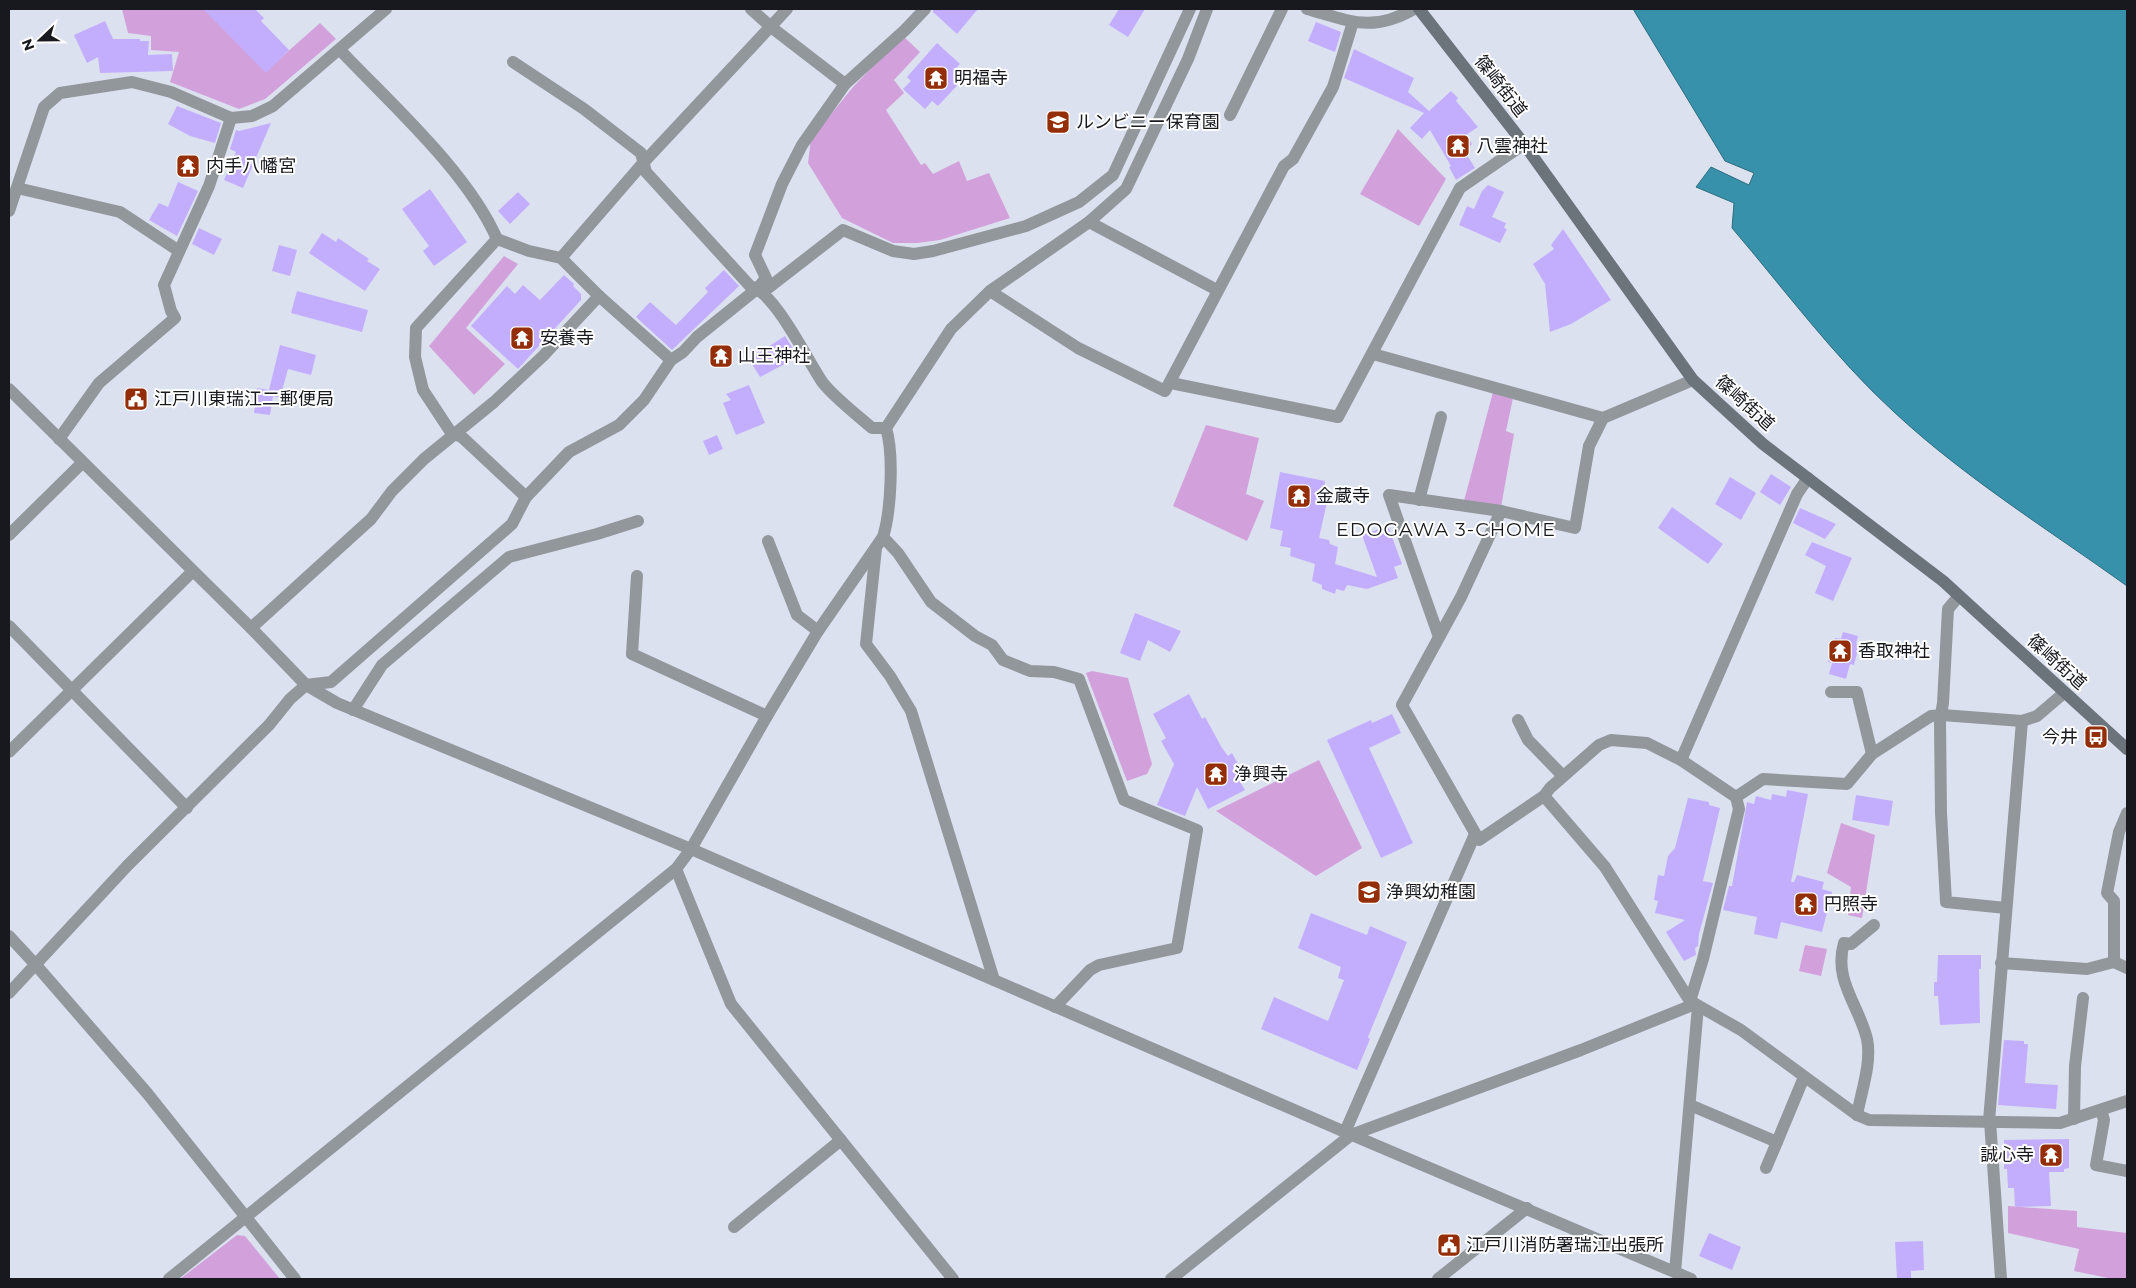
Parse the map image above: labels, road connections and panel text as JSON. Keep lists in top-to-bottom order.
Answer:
{
  "streets": {
    "main road": ["篠崎街道"]
  },
  "districts": ["EDOGAWA 3-CHOME"],
  "places": {
    "temple": [
      "明福寺",
      "八雲神社",
      "内手八幡宮",
      "安養寺",
      "山王神社",
      "金蔵寺",
      "香取神社",
      "浄興寺",
      "円照寺",
      "誠心寺"
    ],
    "school or university": ["ルンビニー保育園", "浄興幼稚園"],
    "public building": ["江戸川東瑞江二郵便局", "江戸川消防署瑞江出張所"],
    "bus stop": ["今井"]
  },
  "north": "left"
}
